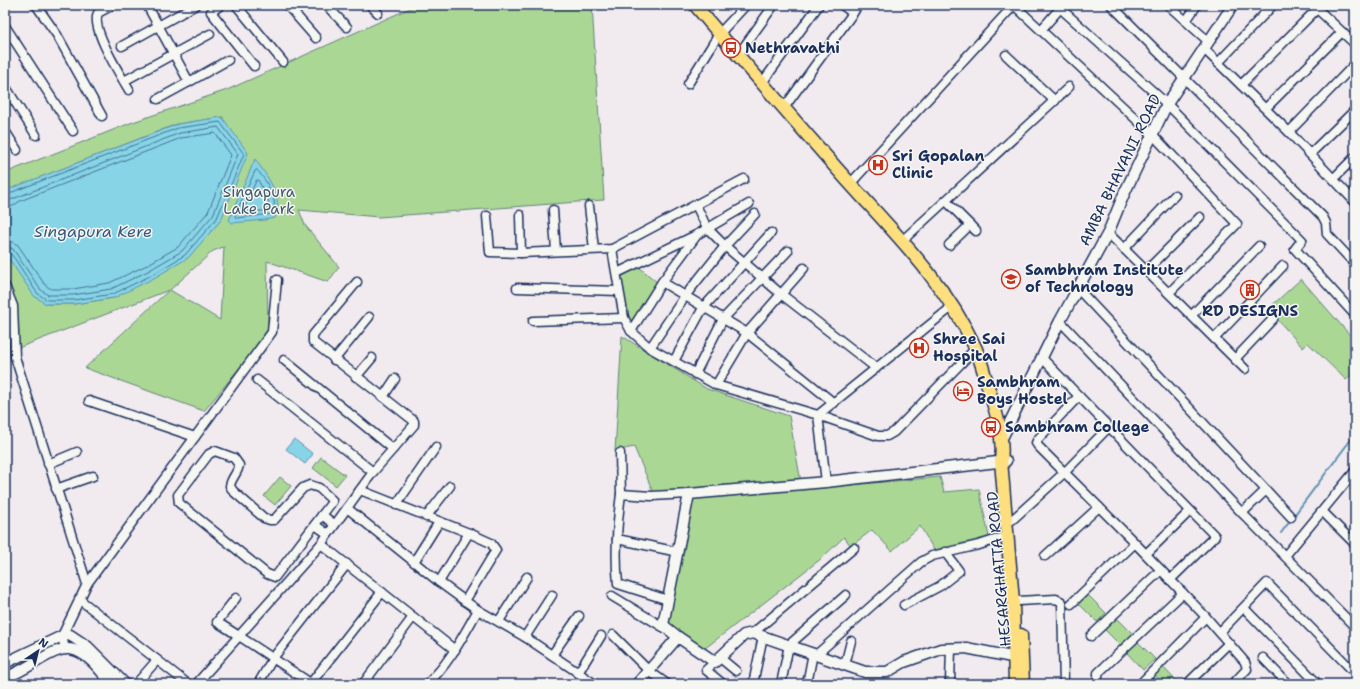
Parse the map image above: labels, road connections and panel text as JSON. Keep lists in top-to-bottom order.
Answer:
{
  "streets": {
    "main road": ["HESARGHATTA ROAD"],
    "street": ["AMBA BHAVANI ROAD"]
  },
  "crossings": [
    ["AMBA BHAVANI ROAD", "HESARGHATTA ROAD"]
  ],
  "water": ["Singapura Kere"],
  "parks": ["Singapura Lake Park"],
  "places": {
    "bus stop": ["Nethravathi", "Sambhram College"],
    "hospital": ["Sri Gopalan Clinic", "Shree Sai Hospital"],
    "school or university": ["Sambhram Institute of Technology"],
    "building": ["RD DESIGNS"],
    "hotel": ["Sambhram Boys Hostel"]
  },
  "north": "top right"
}
